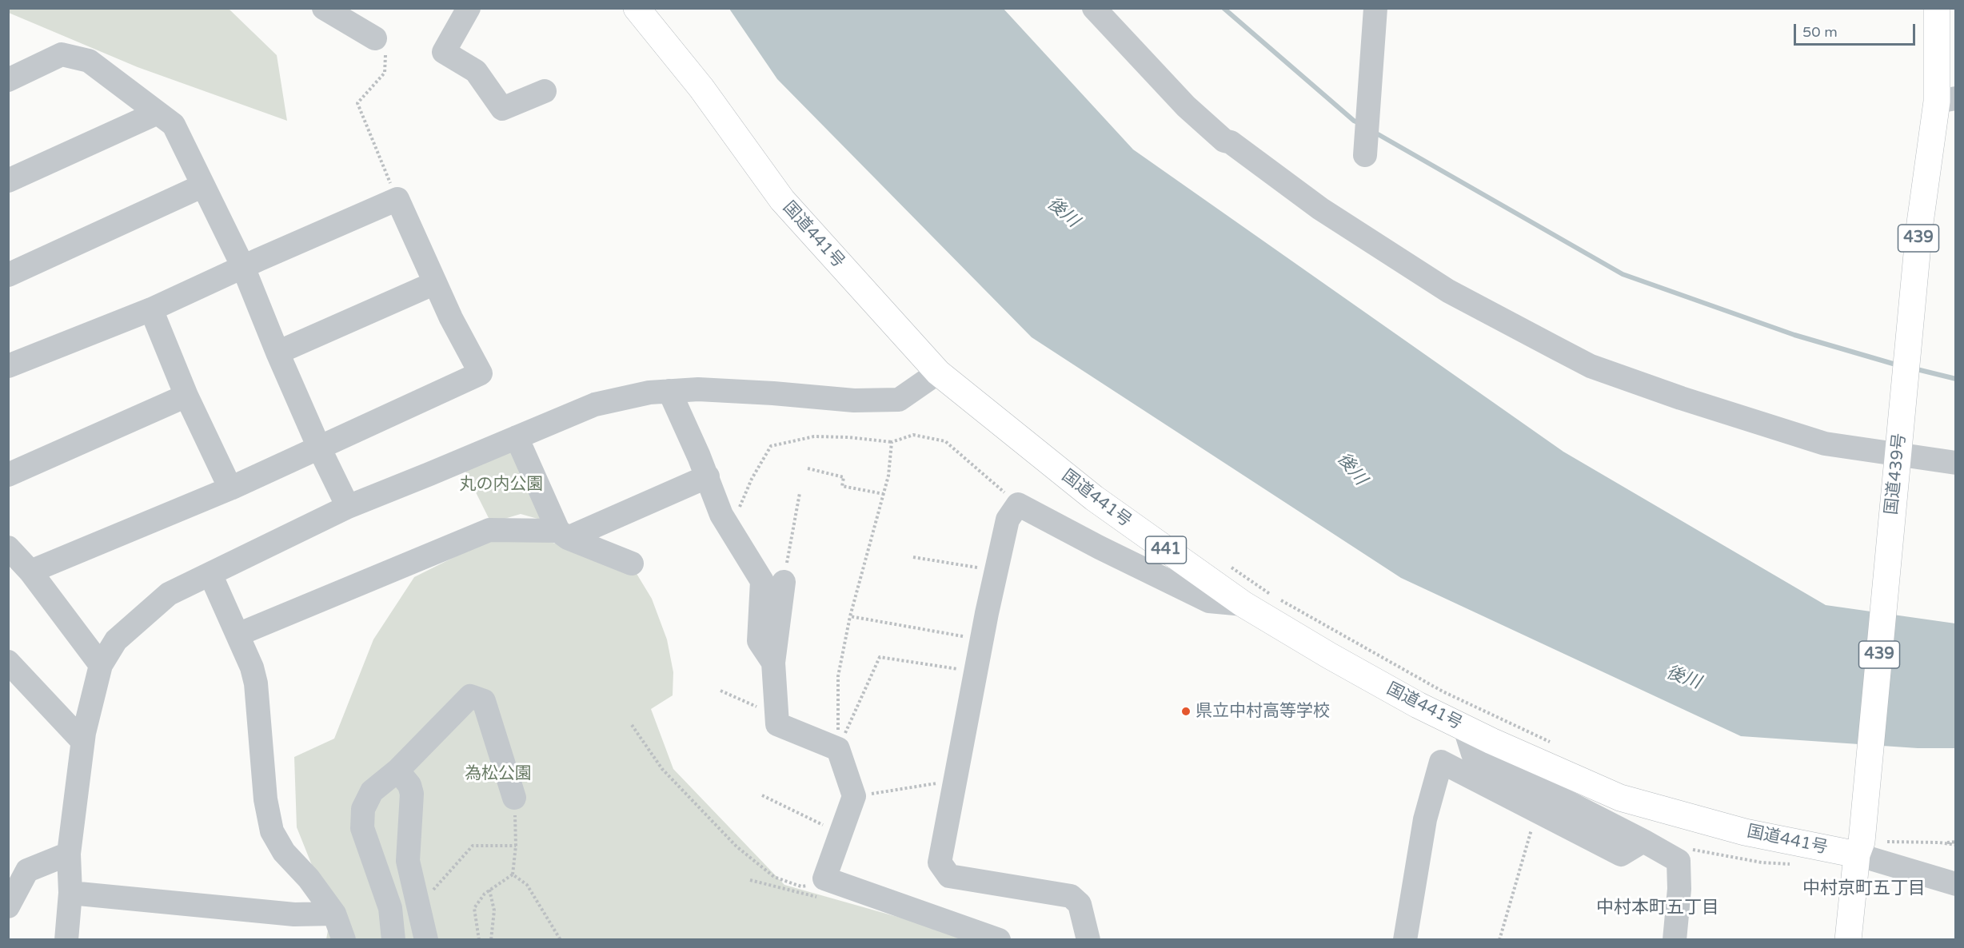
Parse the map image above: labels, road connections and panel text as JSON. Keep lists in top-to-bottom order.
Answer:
{
  "streets": {
    "highway": [
      "国道441号",
      "439",
      "国道439号",
      "441"
    ]
  },
  "crossings": [
    ["国道441号", "国道439号"]
  ],
  "districts": ["中村京町五丁目", "中村本町五丁目"],
  "water": ["後川"],
  "parks": ["丸の内公園", "為松公園"],
  "places": ["県立中村高等学校"],
  "scale_bar": "50 m"
}
